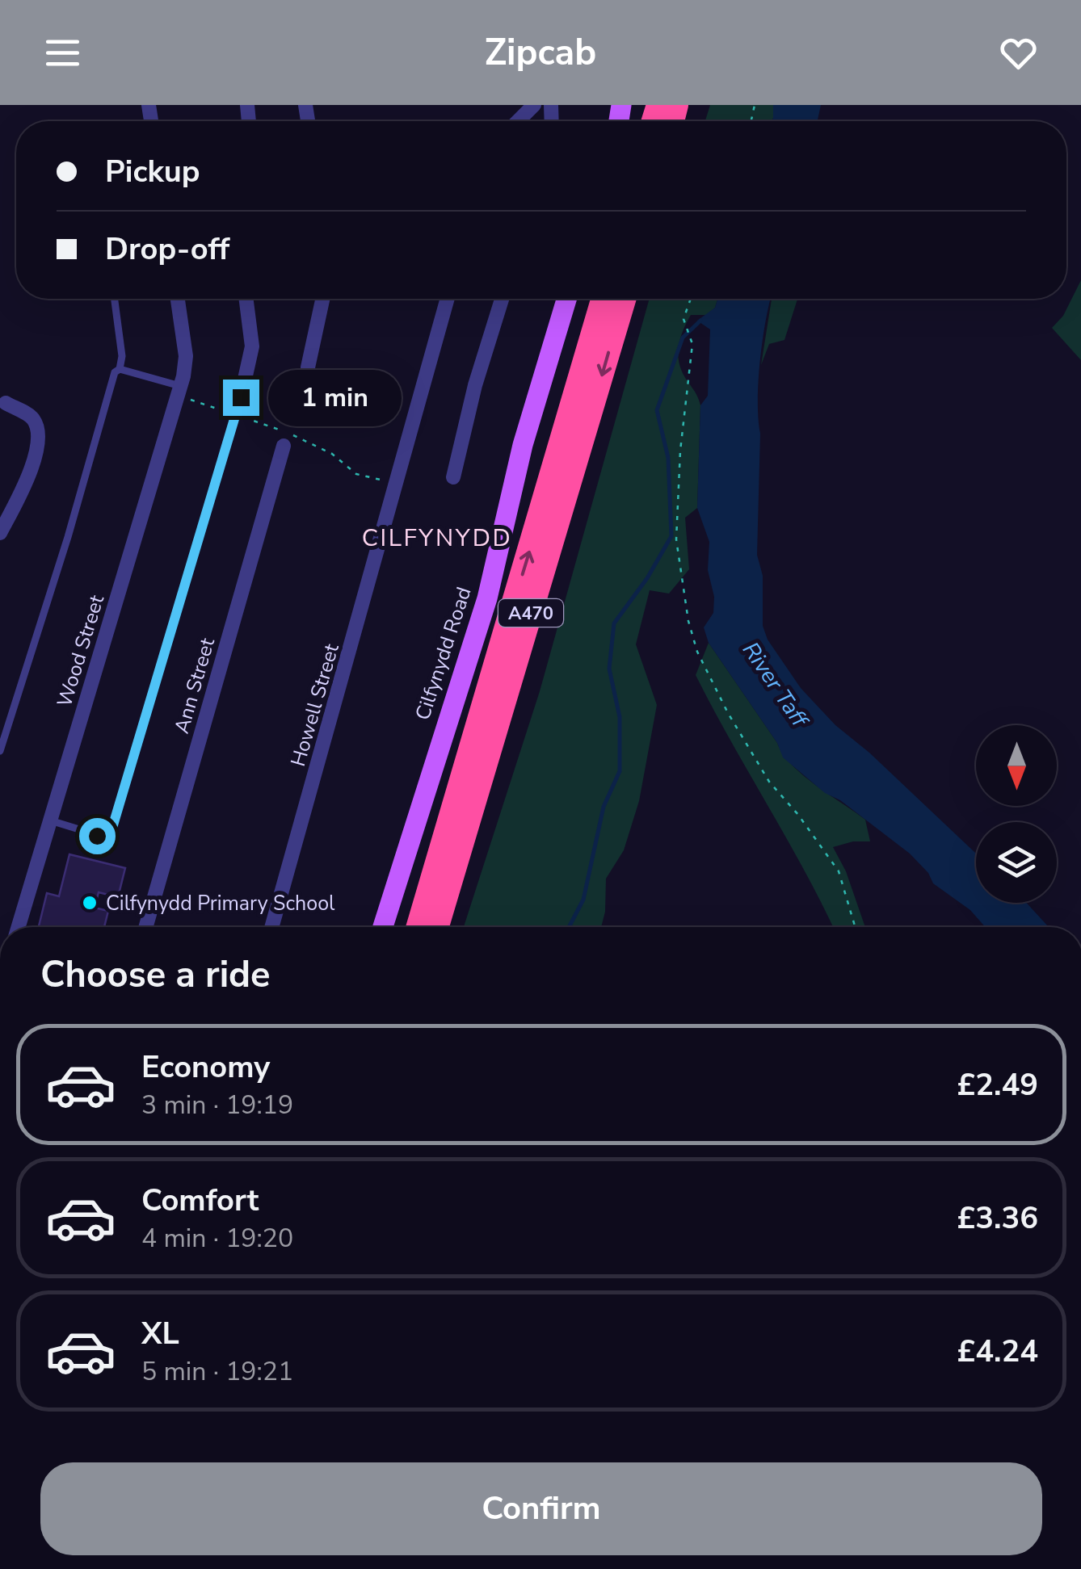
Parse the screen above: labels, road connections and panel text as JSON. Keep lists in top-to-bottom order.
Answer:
{
  "streets": {
    "highway": ["A470"],
    "main road": ["Cilfynydd Road"],
    "street": ["Wood Street", "Ann Street", "Howell Street"]
  },
  "districts": ["CILFYNYDD"],
  "water": ["River Taff"],
  "places": ["Cilfynydd Primary School"],
  "north": "bottom",
  "page": {
    "header": "Zipcab",
    "banner": ["Pickup", "Drop-off"],
    "bubble": "1 min",
    "heading": "Choose a ride",
    "list": [
      {
        "name": "Economy",
        "note": "3 min · 19:19",
        "value": "£2.49"
      },
      {
        "name": "Comfort",
        "note": "4 min · 19:20",
        "value": "£3.36"
      },
      {
        "name": "XL",
        "note": "5 min · 19:21",
        "value": "£4.24"
      }
    ],
    "buttons": "Confirm"
  }
}
